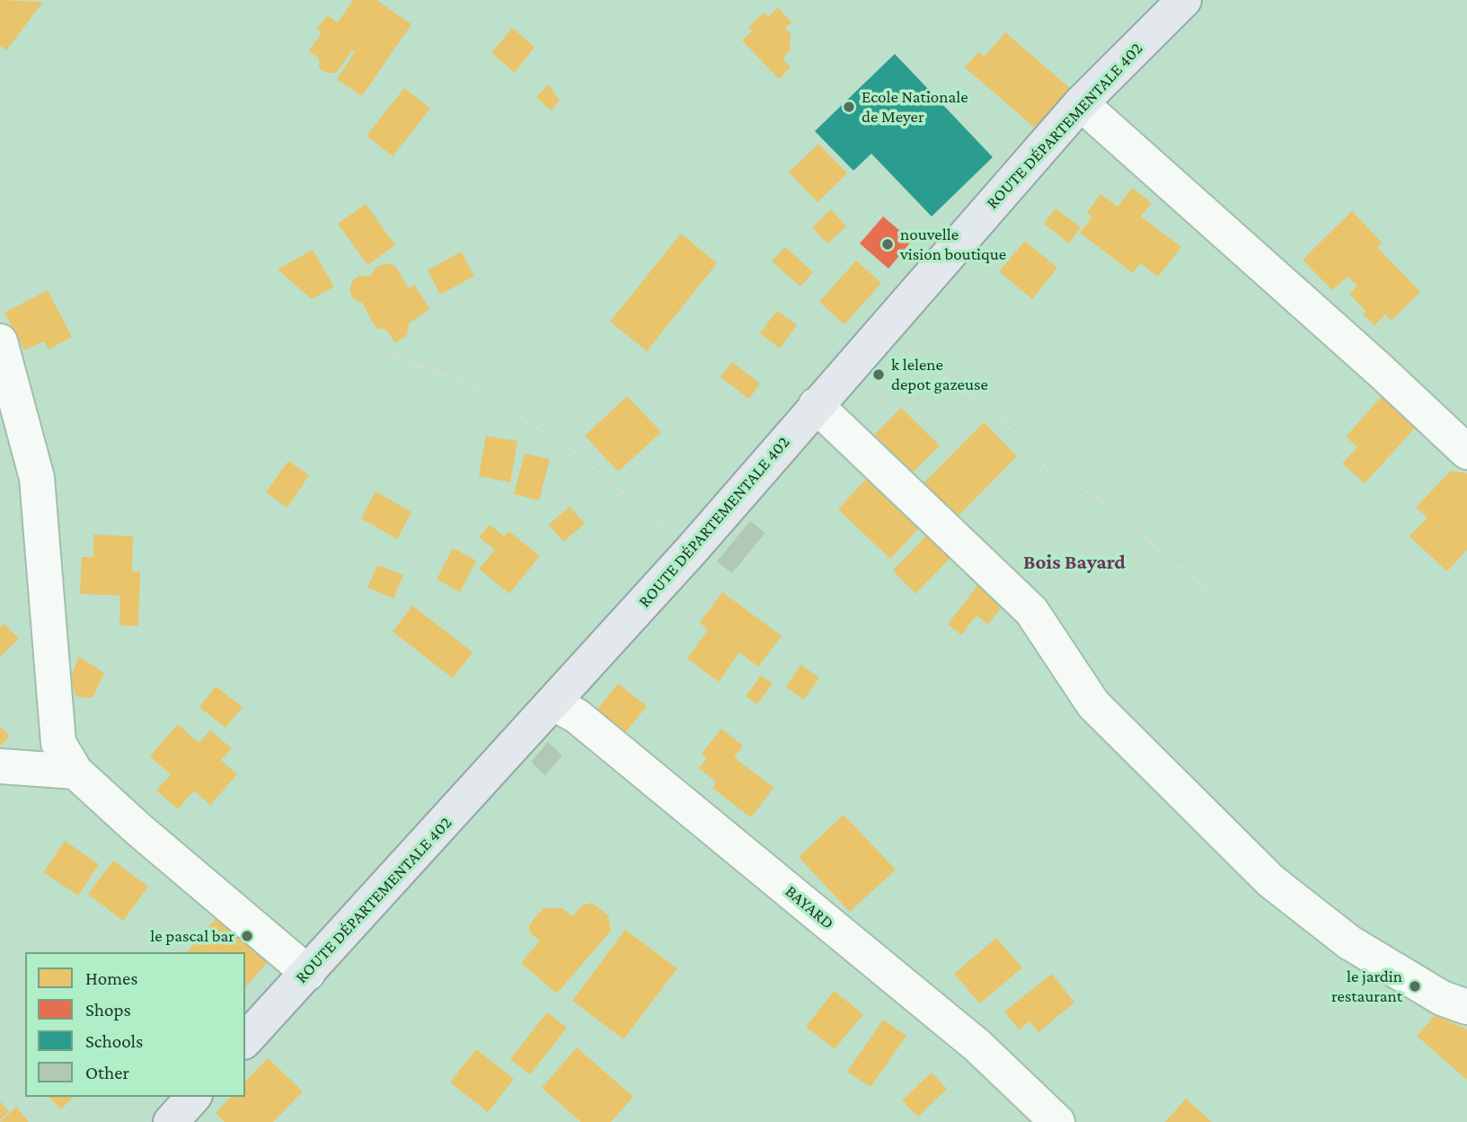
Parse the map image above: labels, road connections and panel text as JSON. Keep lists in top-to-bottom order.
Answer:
{
  "streets": {
    "main road": ["ROUTE DÉPARTEMENTALE 402"],
    "street": ["BAYARD"]
  },
  "crossings": [
    ["ROUTE DÉPARTEMENTALE 402", "BAYARD"]
  ],
  "districts": ["Bois Bayard"],
  "places": [
    "Ecole Nationale de Meyer",
    "nouvelle vision boutique",
    "k lelene depot gazeuse",
    "le pascal bar",
    "le jardin restaurant"
  ],
  "legend": [
    "Homes",
    "Shops",
    "Schools",
    "Other"
  ]
}
